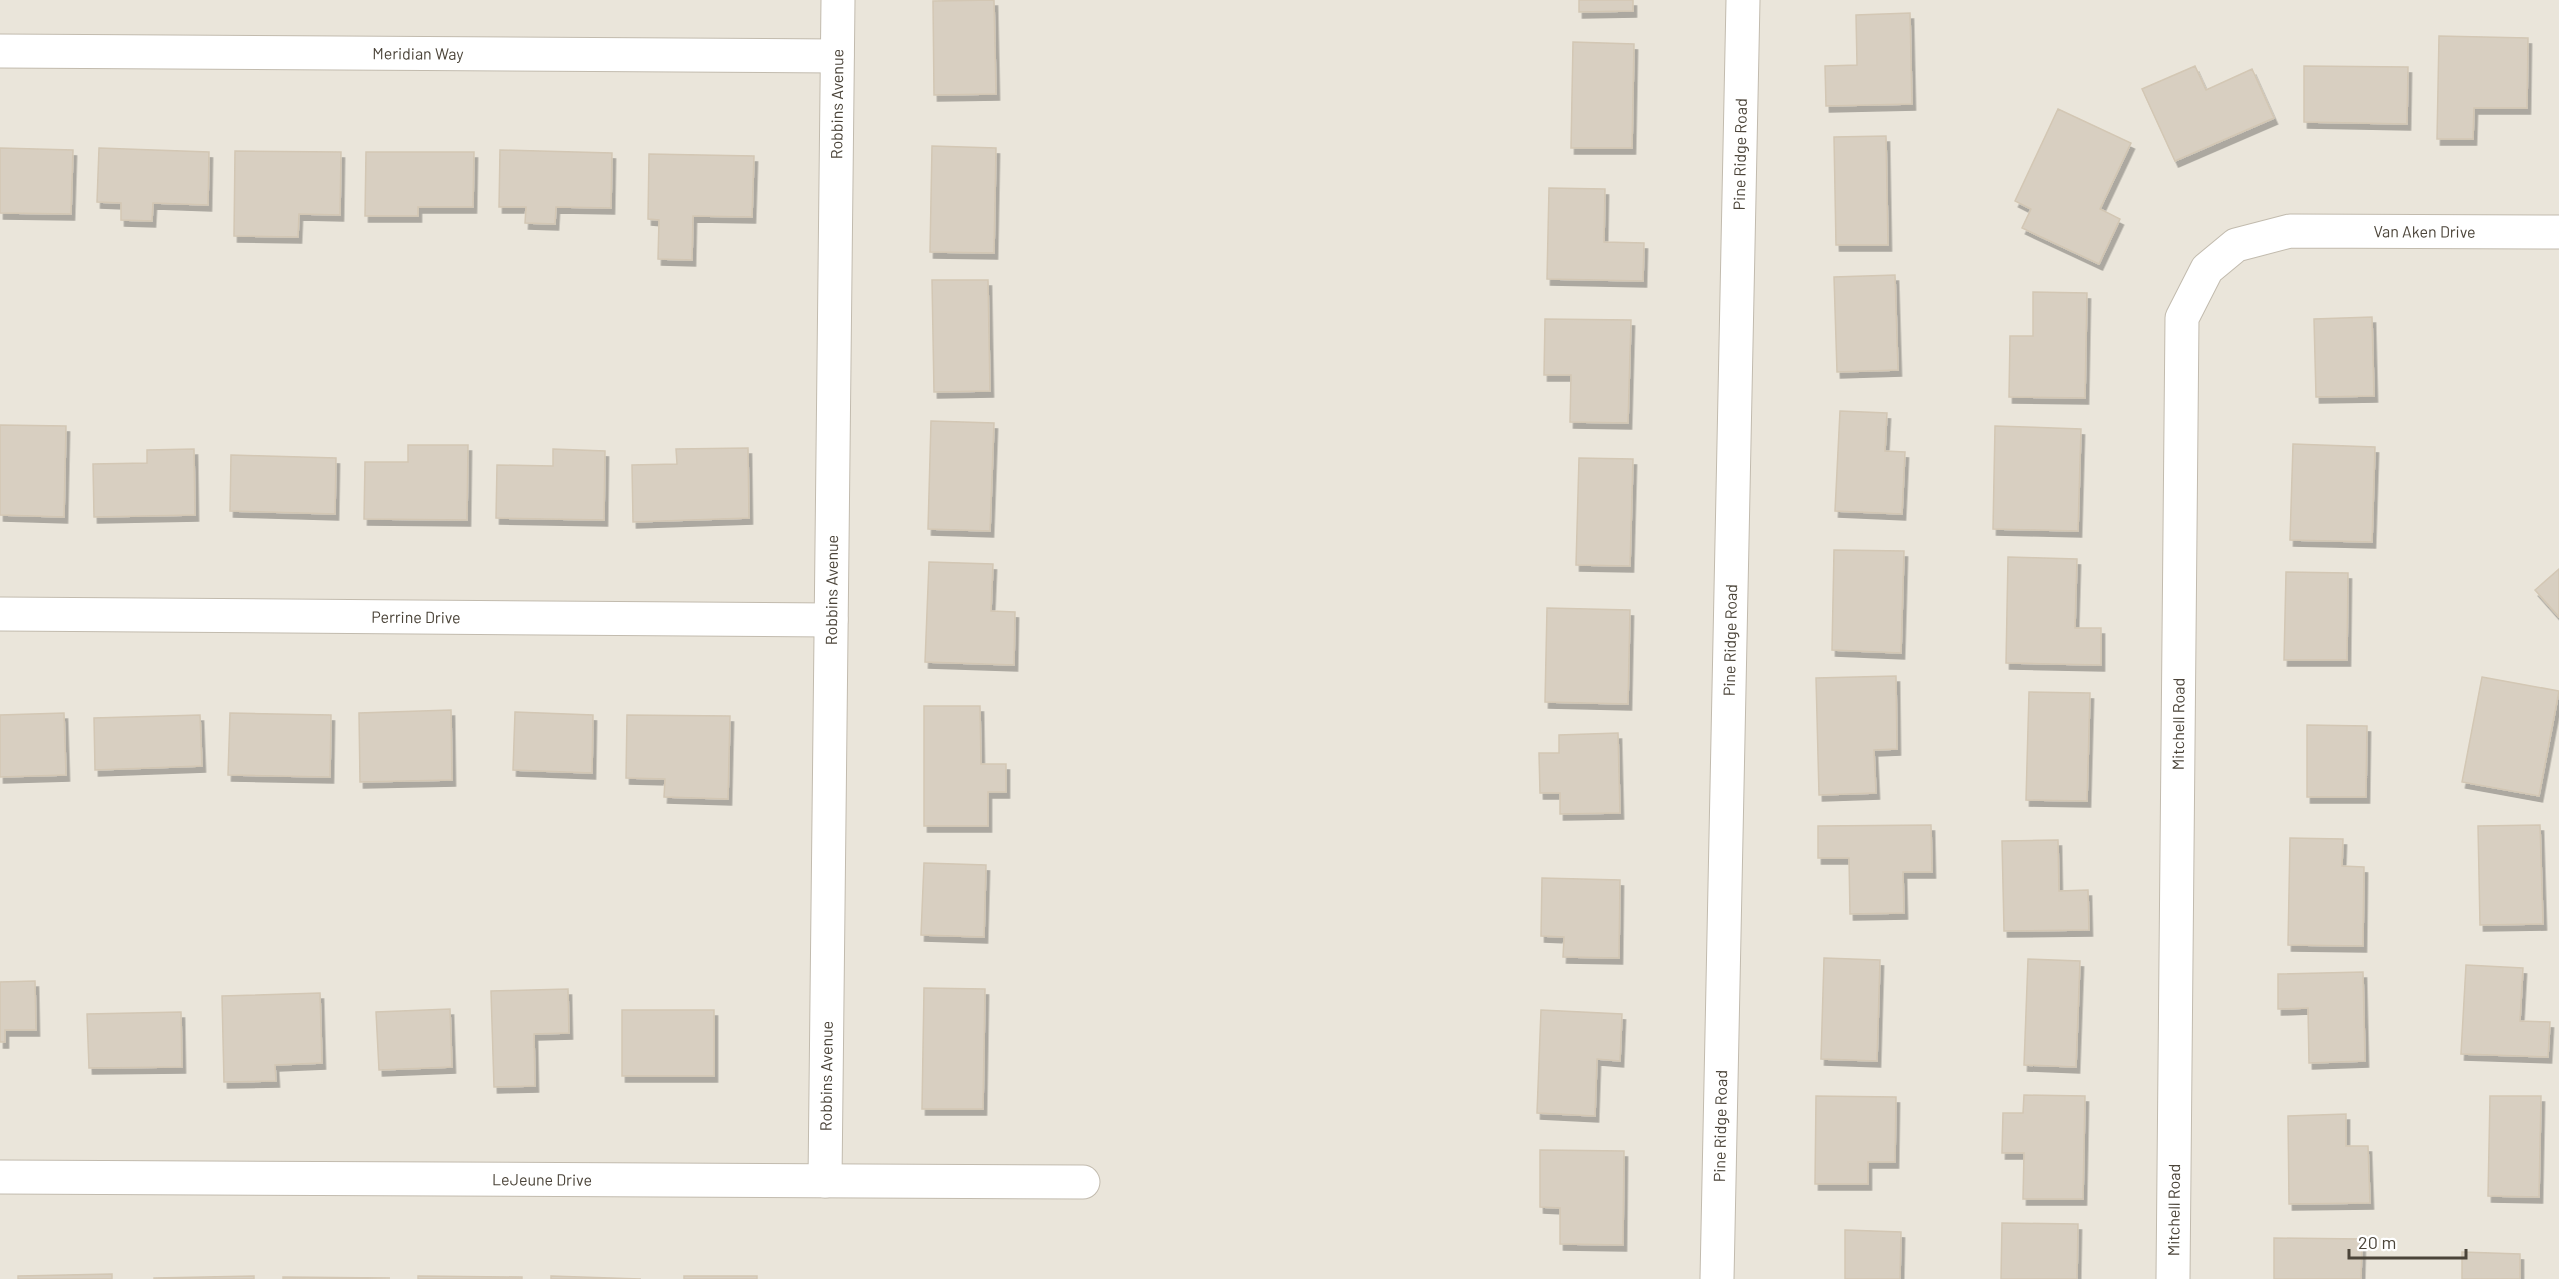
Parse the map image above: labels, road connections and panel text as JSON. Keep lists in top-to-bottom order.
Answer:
{
  "streets": {
    "street": [
      "Meridian Way",
      "Robbins Avenue",
      "Pine Ridge Road",
      "Van Aken Drive",
      "Perrine Drive",
      "Mitchell Road",
      "LeJeune Drive"
    ]
  },
  "crossings": [
    ["Meridian Way", "Robbins Avenue"],
    ["Robbins Avenue", "Perrine Drive"],
    ["Robbins Avenue", "LeJeune Drive"],
    ["Van Aken Drive", "Mitchell Road"]
  ],
  "scale_bar": "20 m"
}
